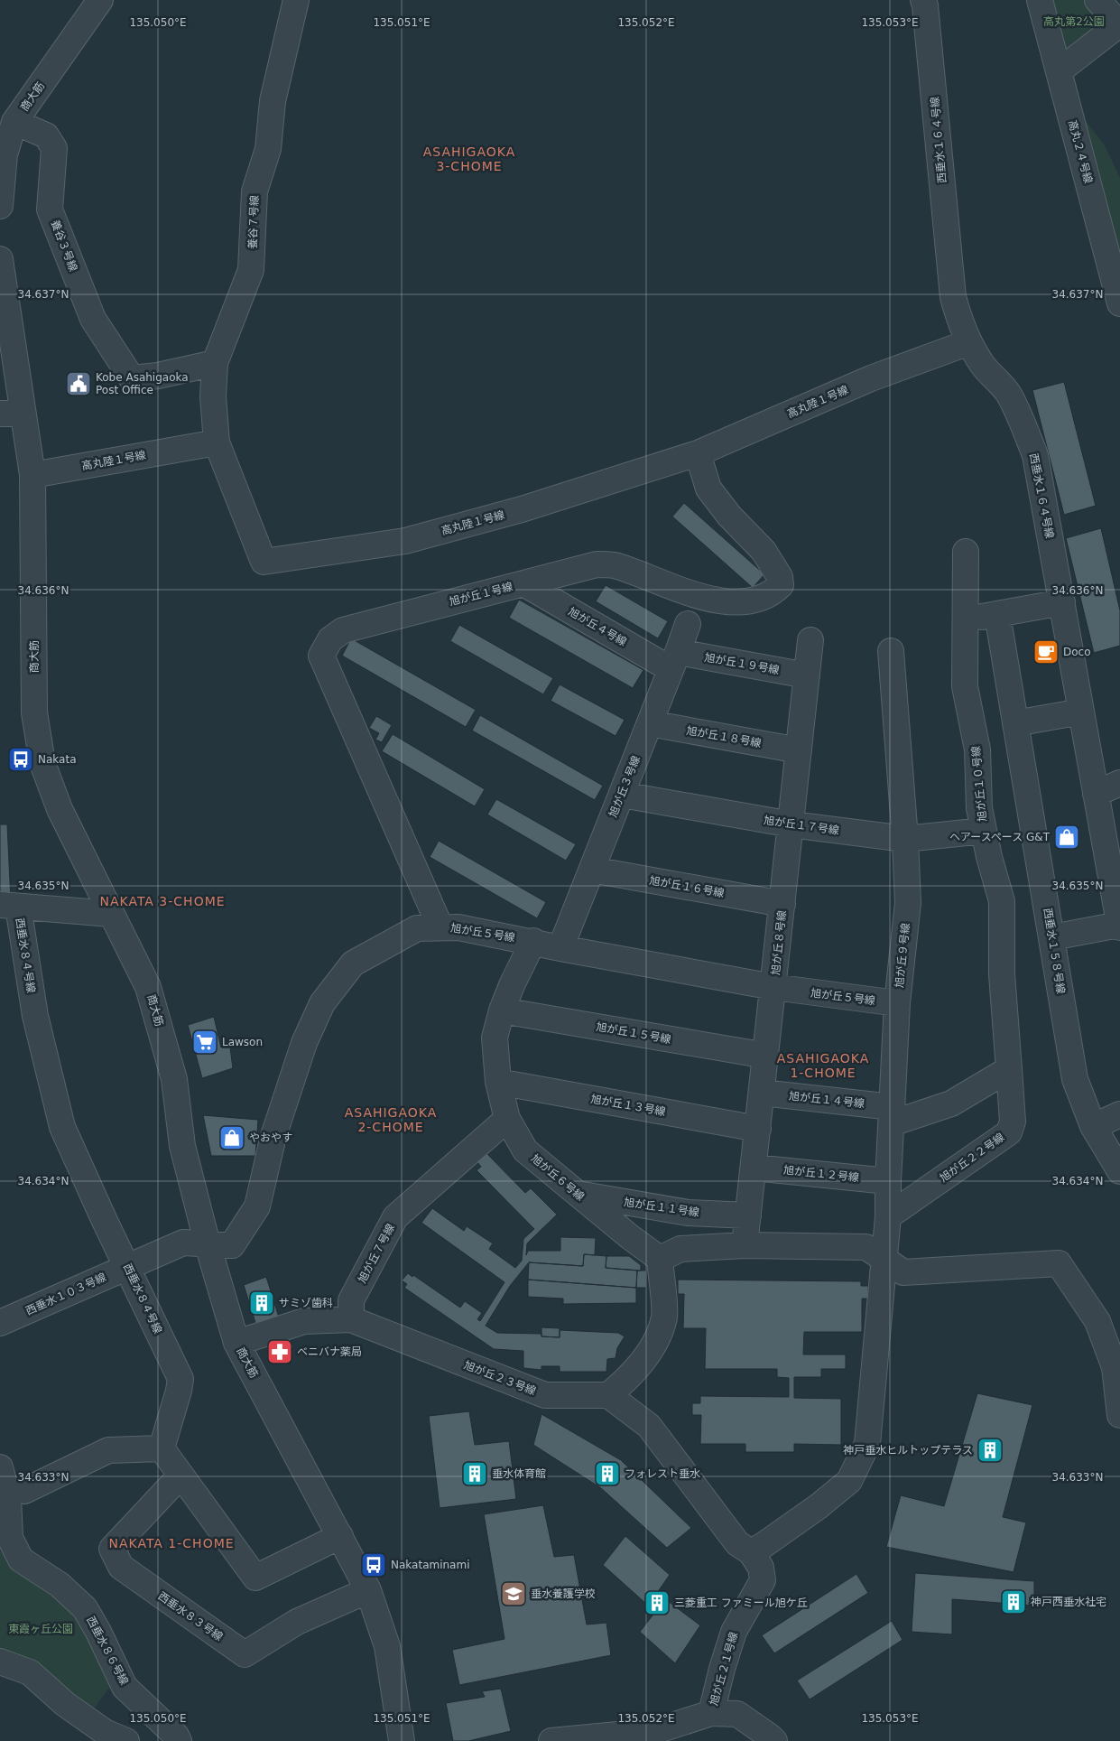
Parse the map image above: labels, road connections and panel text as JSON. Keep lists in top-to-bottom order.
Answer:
{
  "streets": {
    "street": [
      "商大筋",
      "西垂水１６４号線",
      "高丸２４号線",
      "養谷７号線",
      "養谷３号線",
      "高丸陸１号線",
      "旭が丘１号線",
      "旭が丘４号線",
      "旭が丘１９号線",
      "旭が丘１８号線",
      "旭が丘１０号線",
      "旭が丘３号線",
      "旭が丘１７号線",
      "旭が丘１６号線",
      "旭が丘５号線",
      "旭が丘８号線",
      "西垂水１５８号線",
      "西垂水８４号線",
      "旭が丘９号線",
      "旭が丘１５号線",
      "旭が丘１４号線",
      "旭が丘１３号線",
      "旭が丘２２号線",
      "旭が丘１２号線",
      "旭が丘６号線",
      "旭が丘１１号線",
      "旭が丘７号線",
      "西垂水１０３号線",
      "旭が丘２３号線",
      "西垂水８３号線",
      "西垂水８６号線",
      "旭が丘２１号線"
    ]
  },
  "crossings": [
    ["商大筋", "養谷３号線"],
    ["商大筋", "高丸陸１号線"],
    ["商大筋", "旭が丘５号線"],
    ["商大筋", "西垂水１０３号線"],
    ["商大筋", "西垂水８３号線"],
    ["西垂水１６４号線", "高丸陸１号線"],
    ["養谷７号線", "養谷３号線"],
    ["養谷７号線", "高丸陸１号線"],
    ["高丸陸１号線", "旭が丘１号線"],
    ["旭が丘１号線", "旭が丘４号線"],
    ["旭が丘１号線", "旭が丘５号線"],
    ["旭が丘４号線", "旭が丘１９号線"],
    ["旭が丘４号線", "旭が丘３号線"],
    ["旭が丘１９号線", "旭が丘３号線"],
    ["旭が丘１９号線", "旭が丘８号線"],
    ["旭が丘１８号線", "旭が丘３号線"],
    ["旭が丘１８号線", "旭が丘８号線"],
    ["旭が丘１０号線", "旭が丘１７号線"],
    ["旭が丘１０号線", "旭が丘２２号線"],
    ["旭が丘３号線", "旭が丘１７号線"],
    ["旭が丘３号線", "旭が丘１６号線"],
    ["旭が丘３号線", "旭が丘５号線"],
    ["旭が丘１７号線", "旭が丘８号線"],
    ["旭が丘１７号線", "旭が丘９号線"],
    ["旭が丘１６号線", "旭が丘８号線"],
    ["旭が丘５号線", "旭が丘８号線"],
    ["旭が丘５号線", "旭が丘９号線"],
    ["旭が丘５号線", "旭が丘６号線"],
    ["旭が丘５号線", "西垂水１０３号線"],
    ["旭が丘８号線", "旭が丘１５号線"],
    ["旭が丘８号線", "旭が丘１４号線"],
    ["旭が丘８号線", "旭が丘１３号線"],
    ["旭が丘８号線", "旭が丘１２号線"],
    ["旭が丘８号線", "旭が丘１１号線"],
    ["西垂水８４号線", "西垂水１０３号線"],
    ["旭が丘９号線", "旭が丘１４号線"],
    ["旭が丘９号線", "旭が丘２２号線"],
    ["旭が丘９号線", "旭が丘１２号線"],
    ["旭が丘９号線", "旭が丘２１号線"],
    ["旭が丘１５号線", "旭が丘６号線"],
    ["旭が丘１３号線", "旭が丘６号線"],
    ["旭が丘６号線", "旭が丘１１号線"],
    ["旭が丘６号線", "旭が丘７号線"],
    ["旭が丘７号線", "旭が丘２３号線"]
  ],
  "districts": [
    "ASAHIGAOKA 3-CHOME",
    "NAKATA 3-CHOME",
    "ASAHIGAOKA 1-CHOME",
    "ASAHIGAOKA 2-CHOME",
    "NAKATA 1-CHOME"
  ],
  "parks": ["高丸第2公園", "東霞ヶ丘公園"],
  "places": {
    "public building": ["Kobe Asahigaoka Post Office"],
    "cafe": ["Doco"],
    "bus stop": ["Nakata", "Nakataminami"],
    "shop": ["ヘアースペース G&T", "やおやす"],
    "supermarket": ["Lawson"],
    "building": [
      "サミゾ歯科",
      "神戸垂水ヒルトップテラス",
      "垂水体育館",
      "フォレスト垂水",
      "神戸西垂水社宅",
      "三菱重工 ファミール旭ケ丘"
    ],
    "pharmacy": ["ベニバナ薬局"],
    "school or university": ["垂水養護学校"]
  },
  "coordinates": [
    "135.050°E",
    "135.051°E",
    "135.052°E",
    "135.053°E",
    "34.637°N",
    "34.636°N",
    "34.635°N",
    "34.634°N",
    "34.633°N"
  ]
}
